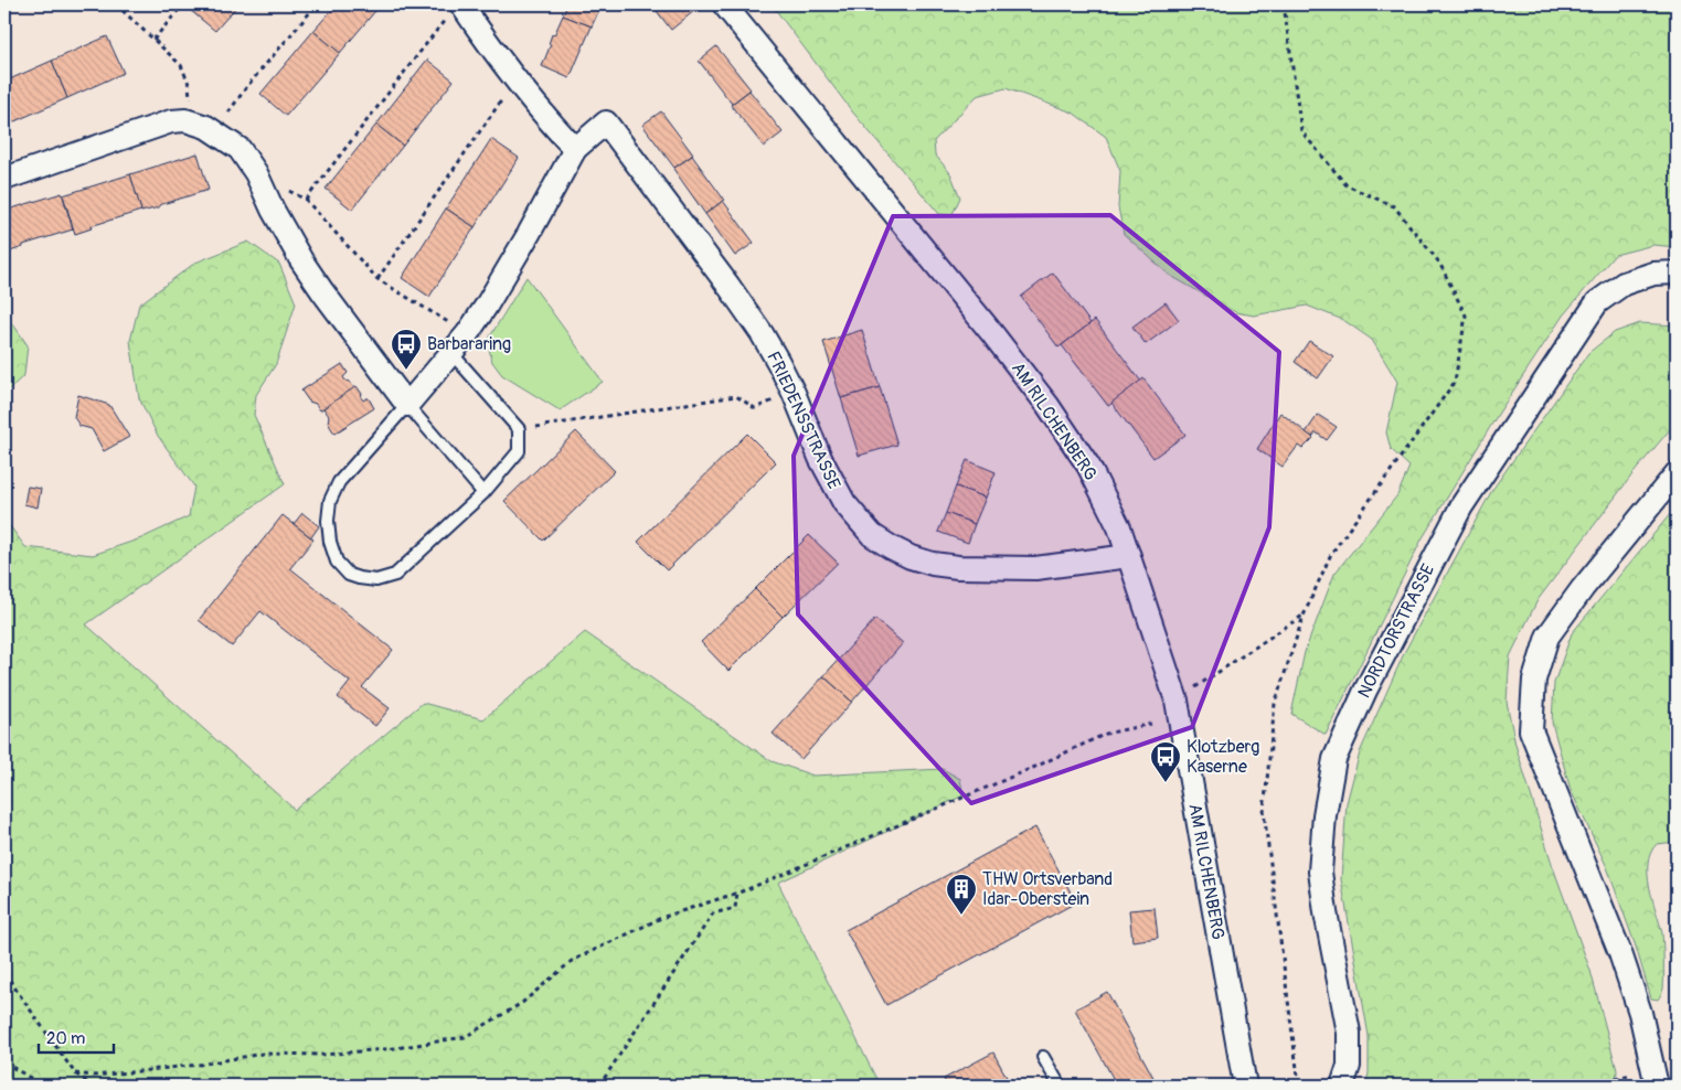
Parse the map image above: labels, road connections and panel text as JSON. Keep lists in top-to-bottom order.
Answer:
{
  "streets": {
    "street": ["FRIEDENSSTRASSE", "AM RILCHENBERG", "NORDTORSTRASSE"]
  },
  "crossings": [
    ["FRIEDENSSTRASSE", "AM RILCHENBERG"]
  ],
  "places": {
    "bus stop": ["Barbararing", "Klotzberg Kaserne"],
    "building": ["THW Ortsverband Idar-Oberstein"]
  },
  "scale_bar": "20 m"
}
